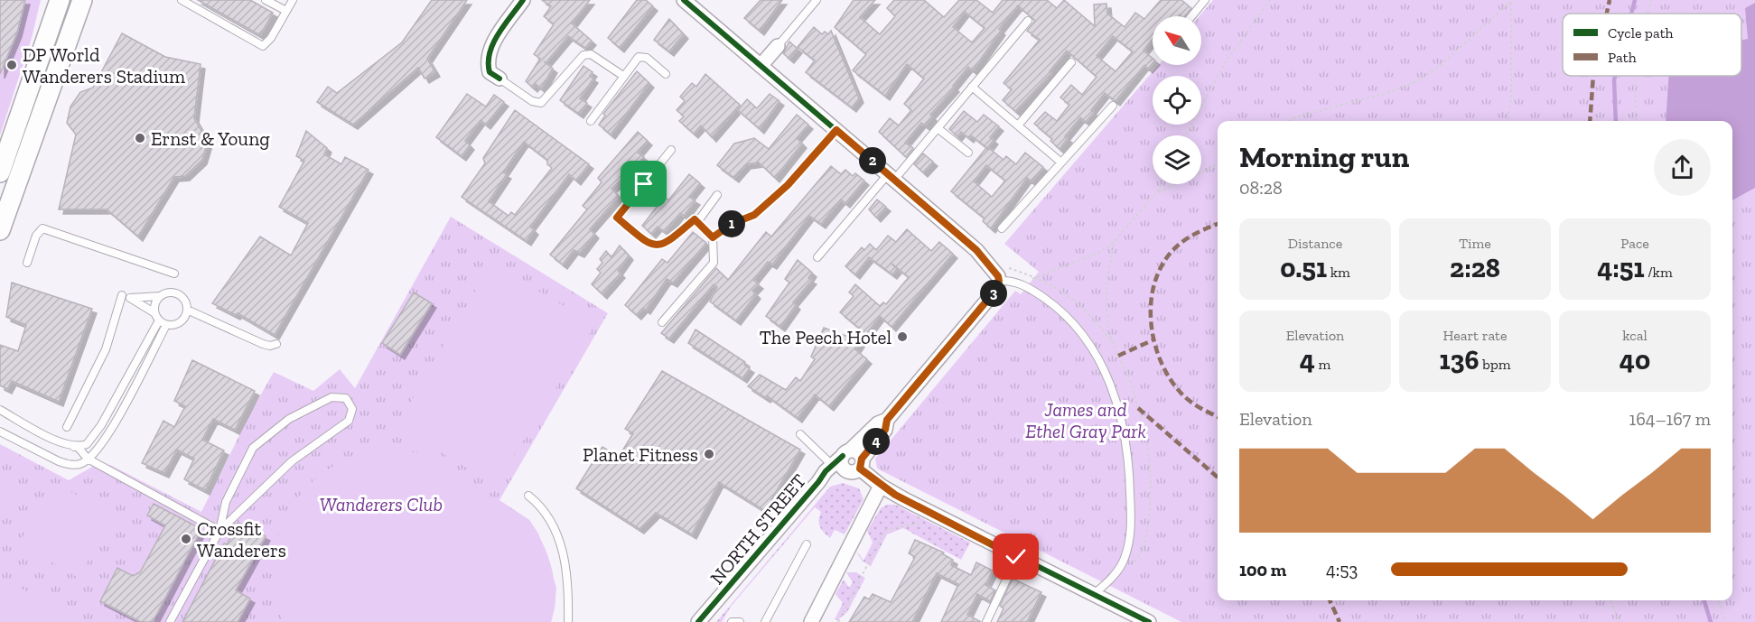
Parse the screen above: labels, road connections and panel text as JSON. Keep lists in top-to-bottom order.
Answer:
{
  "streets": {
    "street": ["NORTH STREET"]
  },
  "parks": ["James and Ethel Gray Park", "Wanderers Club"],
  "places": [
    "DP World Wanderers Stadium",
    "Ernst & Young",
    "The Peech Hotel",
    "Planet Fitness",
    "Crossfit Wanderers"
  ],
  "legend": ["Cycle path", "Path"],
  "north": "top left",
  "page": {
    "heading": ["Morning run", "08:28"],
    "pins": [
      "2",
      "1",
      "3",
      "4"
    ],
    "stats": [
      ["Distance", "0.51 km"],
      ["Time", "2:28"],
      ["Pace", "4:51 /km"],
      ["Elevation", "4 m"],
      ["Heart rate", "136 bpm"],
      ["kcal", "40"]
    ],
    "chart": ["Elevation", "164–167 m"],
    "list": [
      {
        "name": "100 m",
        "note": "4:53"
      }
    ]
  }
}
